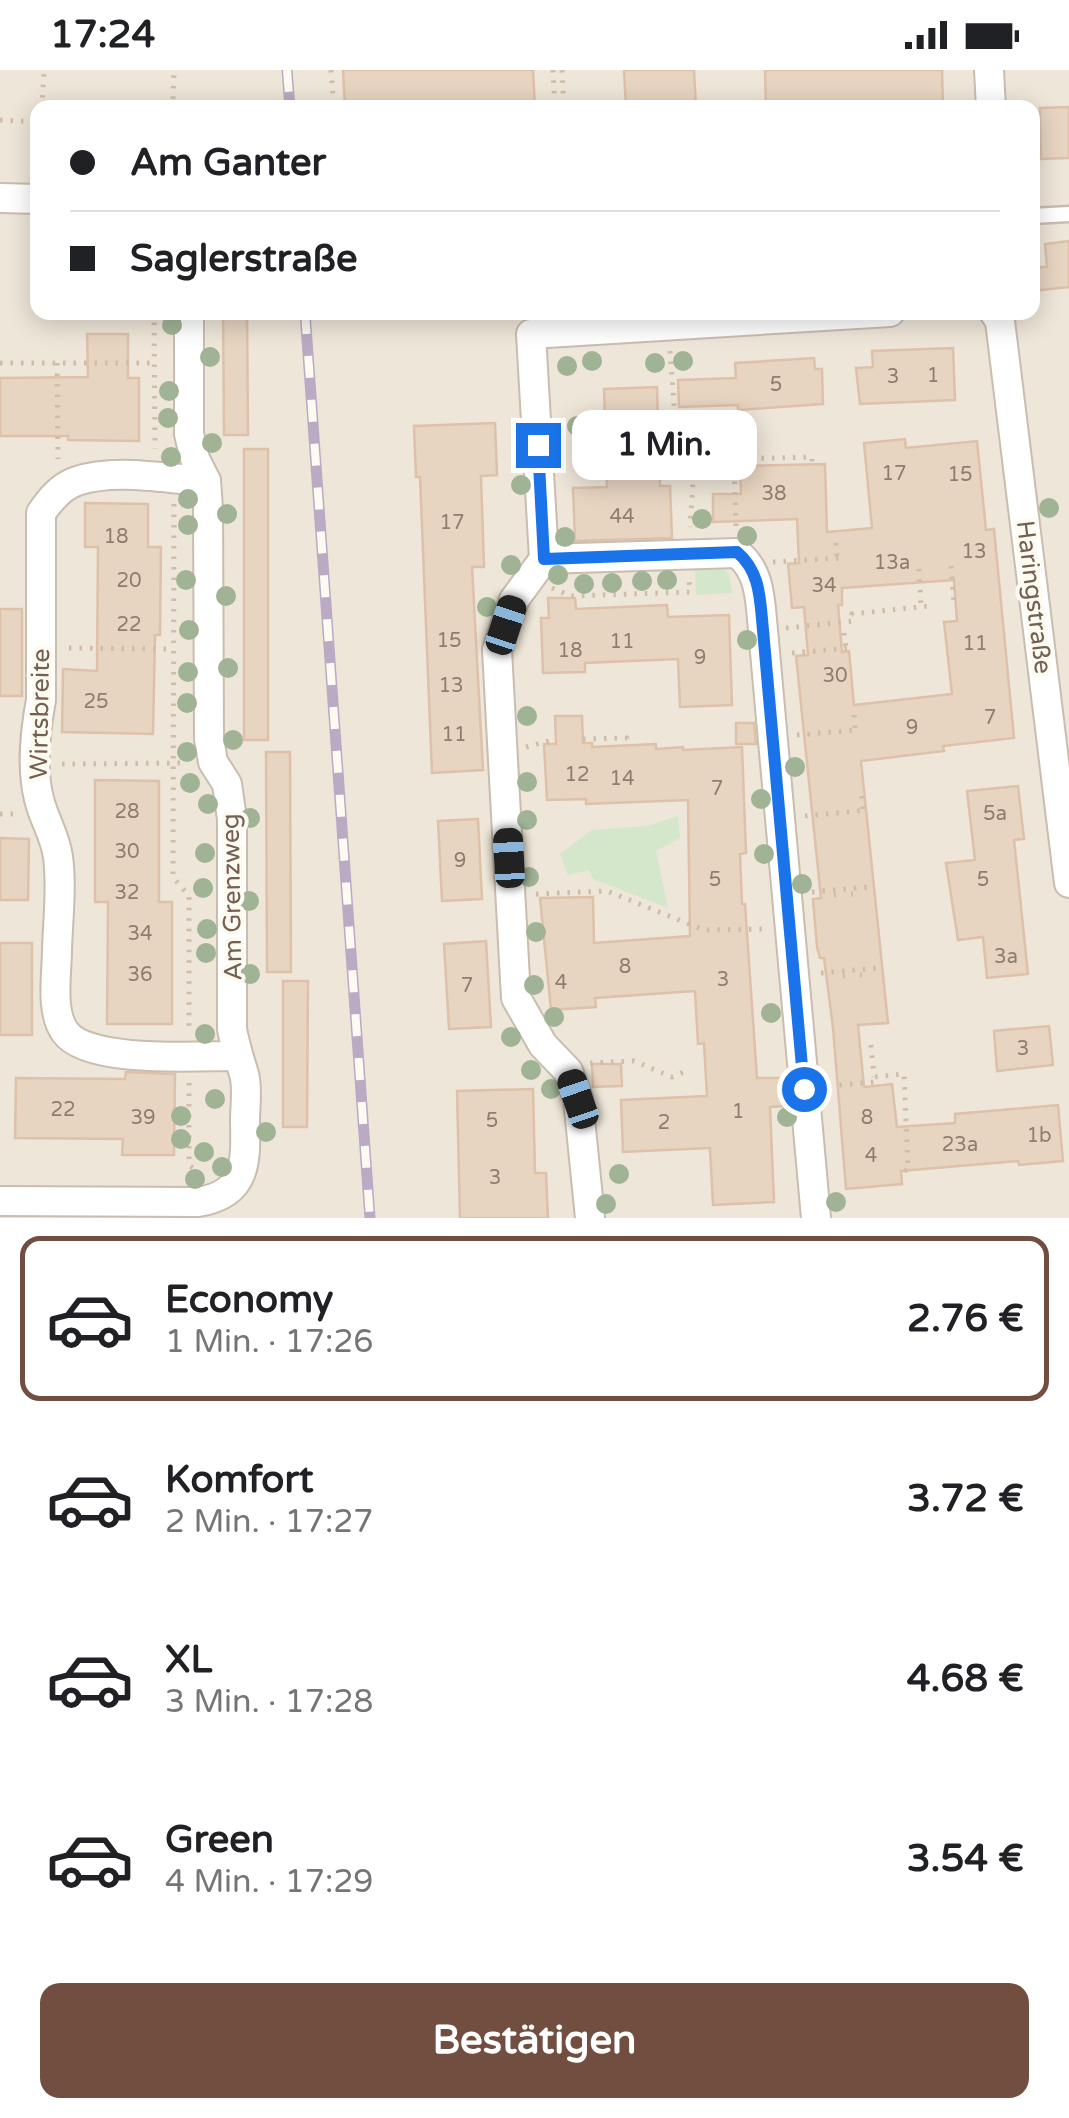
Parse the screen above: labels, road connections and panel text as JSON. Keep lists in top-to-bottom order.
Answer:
{
  "streets": {
    "street": ["Haringstraße", "Wirtsbreite", "Am Grenzweg"]
  },
  "crossings": [
    ["Wirtsbreite", "Am Grenzweg"]
  ],
  "house_numbers": [
    "1",
    "3",
    "5",
    "17",
    "15",
    "38",
    "44",
    "17",
    "18",
    "13",
    "13a",
    "20",
    "34",
    "22",
    "15",
    "11",
    "11",
    "18",
    "9",
    "30",
    "13",
    "25",
    "7",
    "9",
    "11",
    "12",
    "14",
    "7",
    "28",
    "5a",
    "30",
    "9",
    "5",
    "5",
    "32",
    "34",
    "3a",
    "8",
    "36",
    "3",
    "4",
    "7",
    "3",
    "22",
    "1",
    "39",
    "8",
    "5",
    "2",
    "1b",
    "23a",
    "4",
    "3"
  ],
  "page": {
    "status": "17:24",
    "banner": ["Am Ganter", "Saglerstraße"],
    "bubble": "1 Min.",
    "list": [
      {
        "name": "Economy",
        "note": "1 Min. · 17:26",
        "value": "2.76 €"
      },
      {
        "name": "Komfort",
        "note": "2 Min. · 17:27",
        "value": "3.72 €"
      },
      {
        "name": "XL",
        "note": "3 Min. · 17:28",
        "value": "4.68 €"
      },
      {
        "name": "Green",
        "note": "4 Min. · 17:29",
        "value": "3.54 €"
      }
    ],
    "buttons": "Bestätigen"
  }
}
